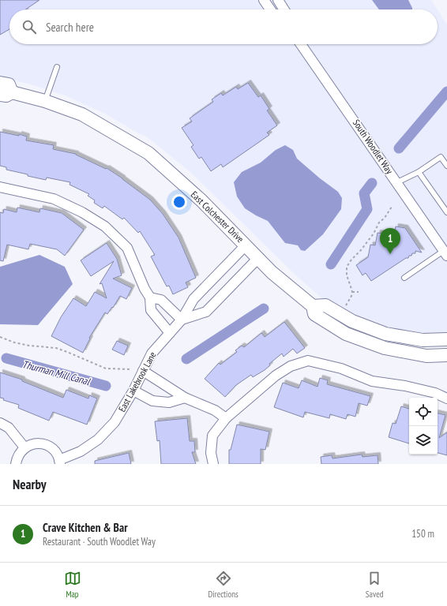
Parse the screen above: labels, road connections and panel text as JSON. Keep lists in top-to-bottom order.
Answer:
{
  "streets": {
    "street": ["South Woodlet Way", "East Colchester Drive", "East Lakebrook Lane"]
  },
  "crossings": [
    ["East Colchester Drive", "East Lakebrook Lane"]
  ],
  "water": ["Thurman Mill Canal"],
  "page": {
    "search": "Search here",
    "pins": "1",
    "heading": "Nearby",
    "list": [
      {
        "mark": "1",
        "name": "Crave Kitchen & Bar",
        "note": "Restaurant · South Woodlet Way",
        "value": "150 m"
      }
    ],
    "nav": ["Map", "Directions", "Saved"]
  }
}
